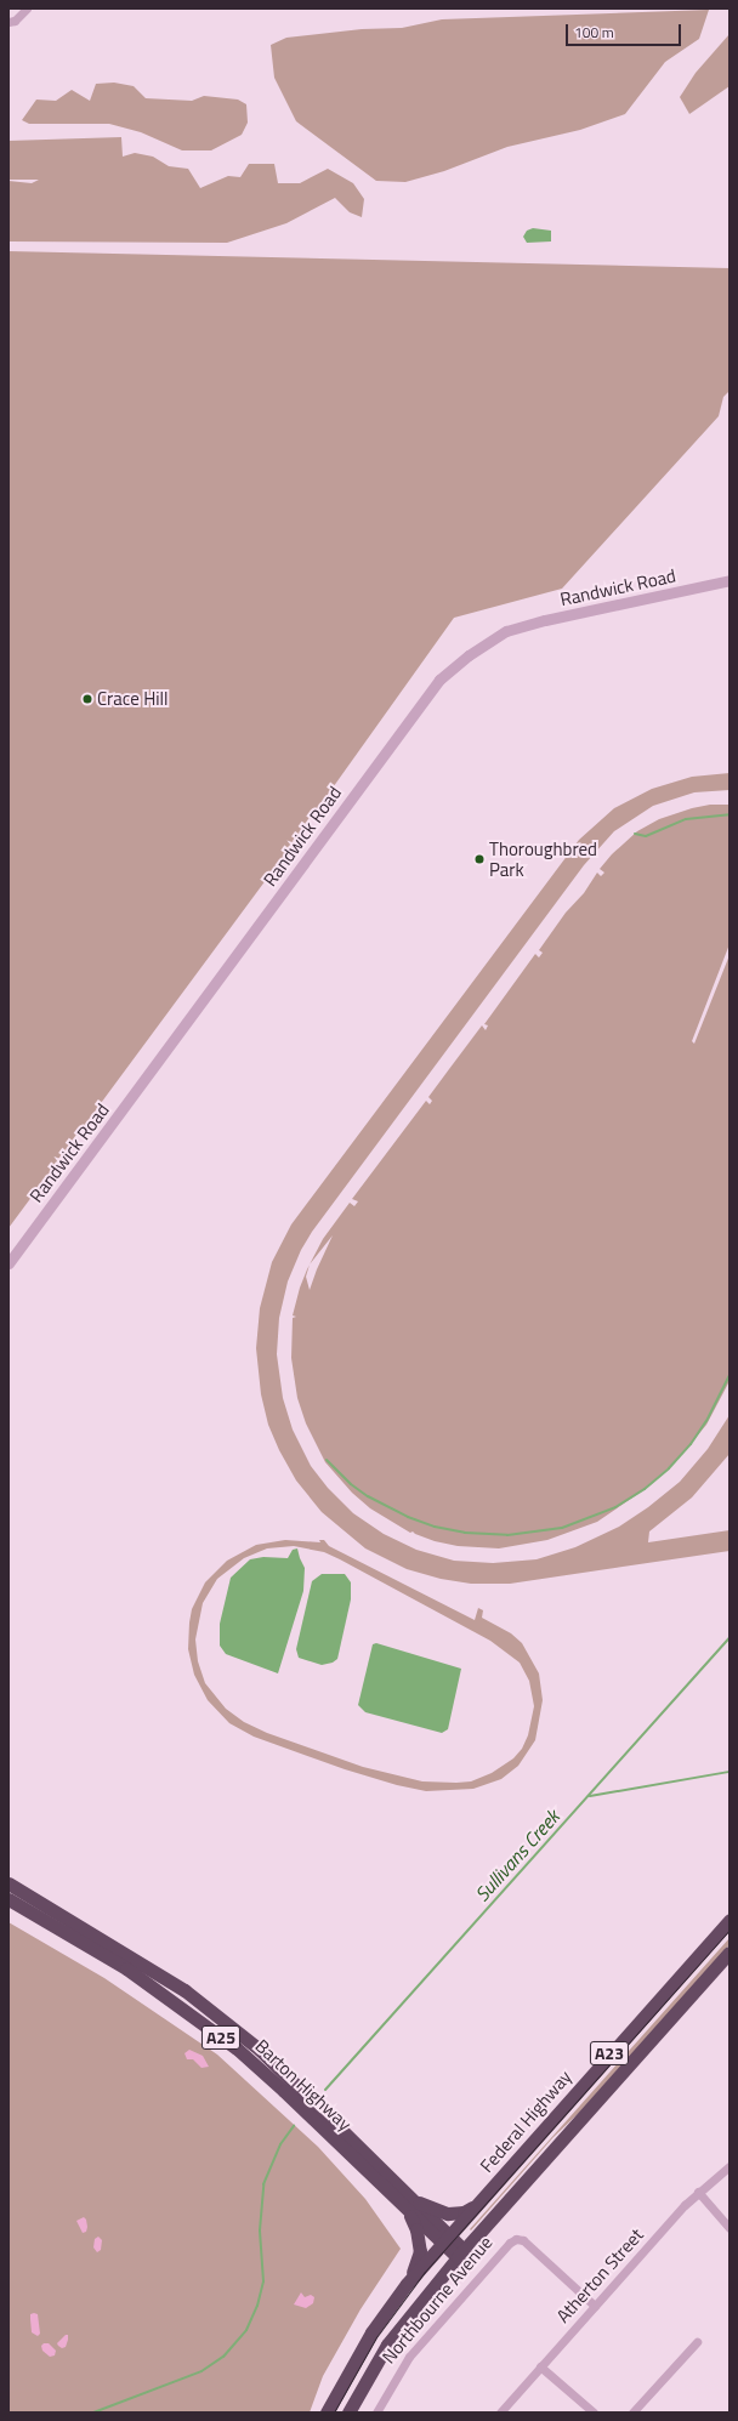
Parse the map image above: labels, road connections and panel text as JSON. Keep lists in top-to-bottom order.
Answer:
{
  "streets": {
    "highway": [
      "A25",
      "A23",
      "Barton Highway",
      "Federal Highway",
      "Northbourne Avenue"
    ],
    "street": ["Randwick Road", "Atherton Street"]
  },
  "crossings": [
    ["A25", "Barton Highway"],
    ["A25", "Federal Highway"],
    ["A25", "Northbourne Avenue"],
    ["A23", "Barton Highway"],
    ["A23", "Northbourne Avenue"],
    ["Barton Highway", "Federal Highway"],
    ["Barton Highway", "Northbourne Avenue"],
    ["Federal Highway", "Northbourne Avenue"],
    ["Atherton Street", "Northbourne Avenue"]
  ],
  "water": ["Sullivans Creek"],
  "places": ["Crace Hill", "Thoroughbred Park"],
  "scale_bar": "100 m"
}
